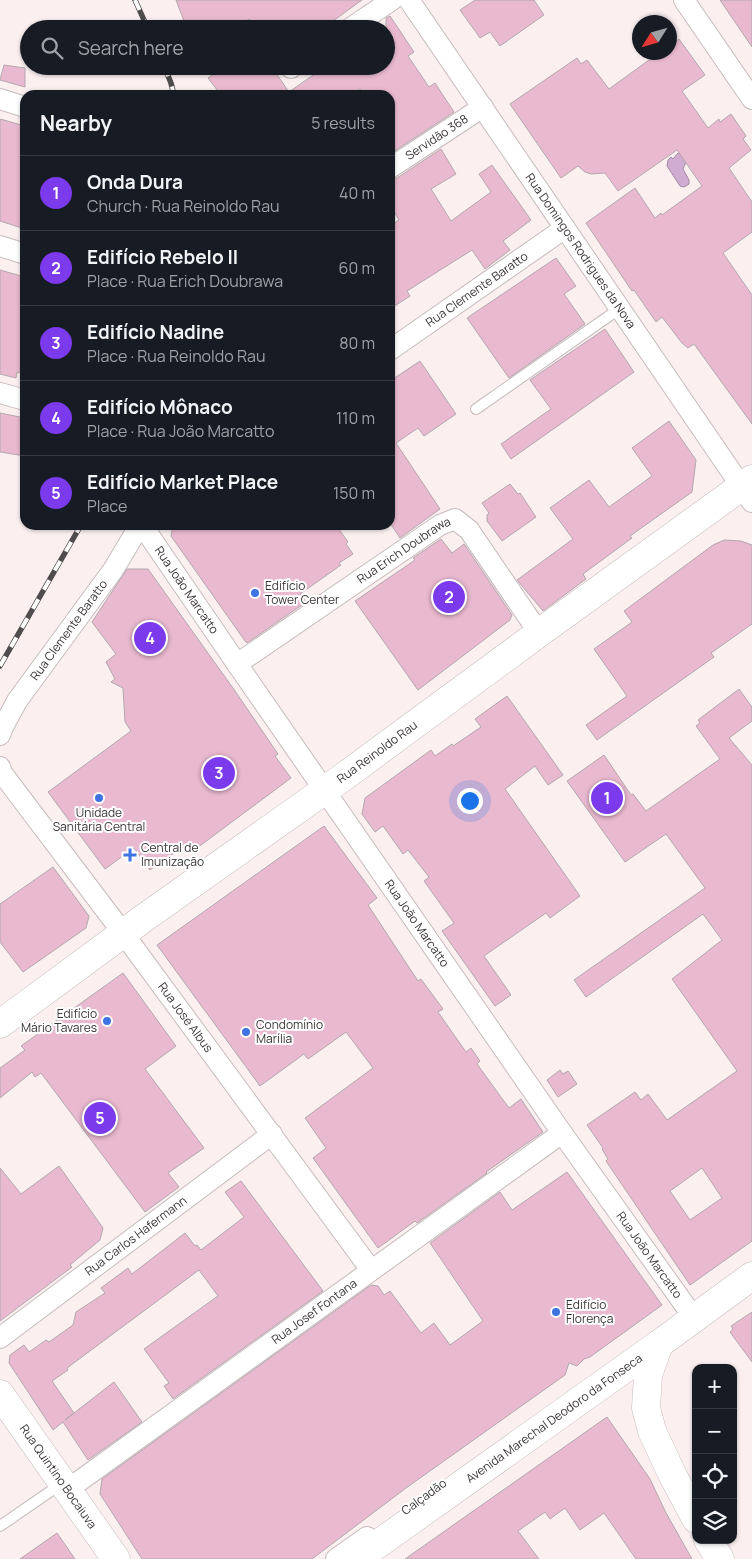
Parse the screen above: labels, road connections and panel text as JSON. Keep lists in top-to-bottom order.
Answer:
{
  "streets": {
    "main road": ["Rua Reinoldo Rau", "Avenida Marechal Deodoro da Fonseca", "Rua Quintino Bocaiuva"],
    "street": [
      "Servidão 368",
      "Rua Domingos Rodrigues da Nova",
      "Rua Clemente Baratto",
      "Rua Erich Doubrawa",
      "Rua João Marcatto",
      "Rua José Albus",
      "Rua Carlos Hafermann",
      "Rua Josef Fontana",
      "Calçadão"
    ]
  },
  "crossings": [
    ["Servidão 368", "Rua Domingos Rodrigues da Nova"],
    ["Rua Domingos Rodrigues da Nova", "Rua Clemente Baratto"],
    ["Rua Domingos Rodrigues da Nova", "Rua Reinoldo Rau"],
    ["Rua Erich Doubrawa", "Rua João Marcatto"],
    ["Rua Erich Doubrawa", "Rua Reinoldo Rau"],
    ["Rua João Marcatto", "Rua Reinoldo Rau"],
    ["Rua João Marcatto", "Rua Josef Fontana"],
    ["Rua João Marcatto", "Avenida Marechal Deodoro da Fonseca"],
    ["Rua Reinoldo Rau", "Rua José Albus"],
    ["Rua José Albus", "Rua Carlos Hafermann"],
    ["Rua José Albus", "Rua Josef Fontana"],
    ["Rua Josef Fontana", "Rua Quintino Bocaiuva"],
    ["Avenida Marechal Deodoro da Fonseca", "Calçadão"]
  ],
  "places": {
    "other": [
      "Edifício Tower Center",
      "Unidade Sanitária Central",
      "Edifício Mário Tavares",
      "Condomínio Marília",
      "Edifício Florença"
    ],
    "health": ["Central de Imunização"]
  },
  "north": "bottom left",
  "page": {
    "search": "Search here",
    "heading": ["Nearby", "5 results"],
    "list": [
      {
        "mark": "1",
        "name": "Onda Dura",
        "note": "Church · Rua Reinoldo Rau",
        "value": "40 m"
      },
      {
        "mark": "2",
        "name": "Edifício Rebelo II",
        "note": "Place · Rua Erich Doubrawa",
        "value": "60 m"
      },
      {
        "mark": "3",
        "name": "Edifício Nadine",
        "note": "Place · Rua Reinoldo Rau",
        "value": "80 m"
      },
      {
        "mark": "4",
        "name": "Edifício Mônaco",
        "note": "Place · Rua João Marcatto",
        "value": "110 m"
      },
      {
        "mark": "5",
        "name": "Edifício Market Place",
        "note": "Place",
        "value": "150 m"
      }
    ],
    "pins": [
      "2",
      "4",
      "3",
      "1",
      "5"
    ],
    "map_buttons": ["+", "−"]
  }
}
